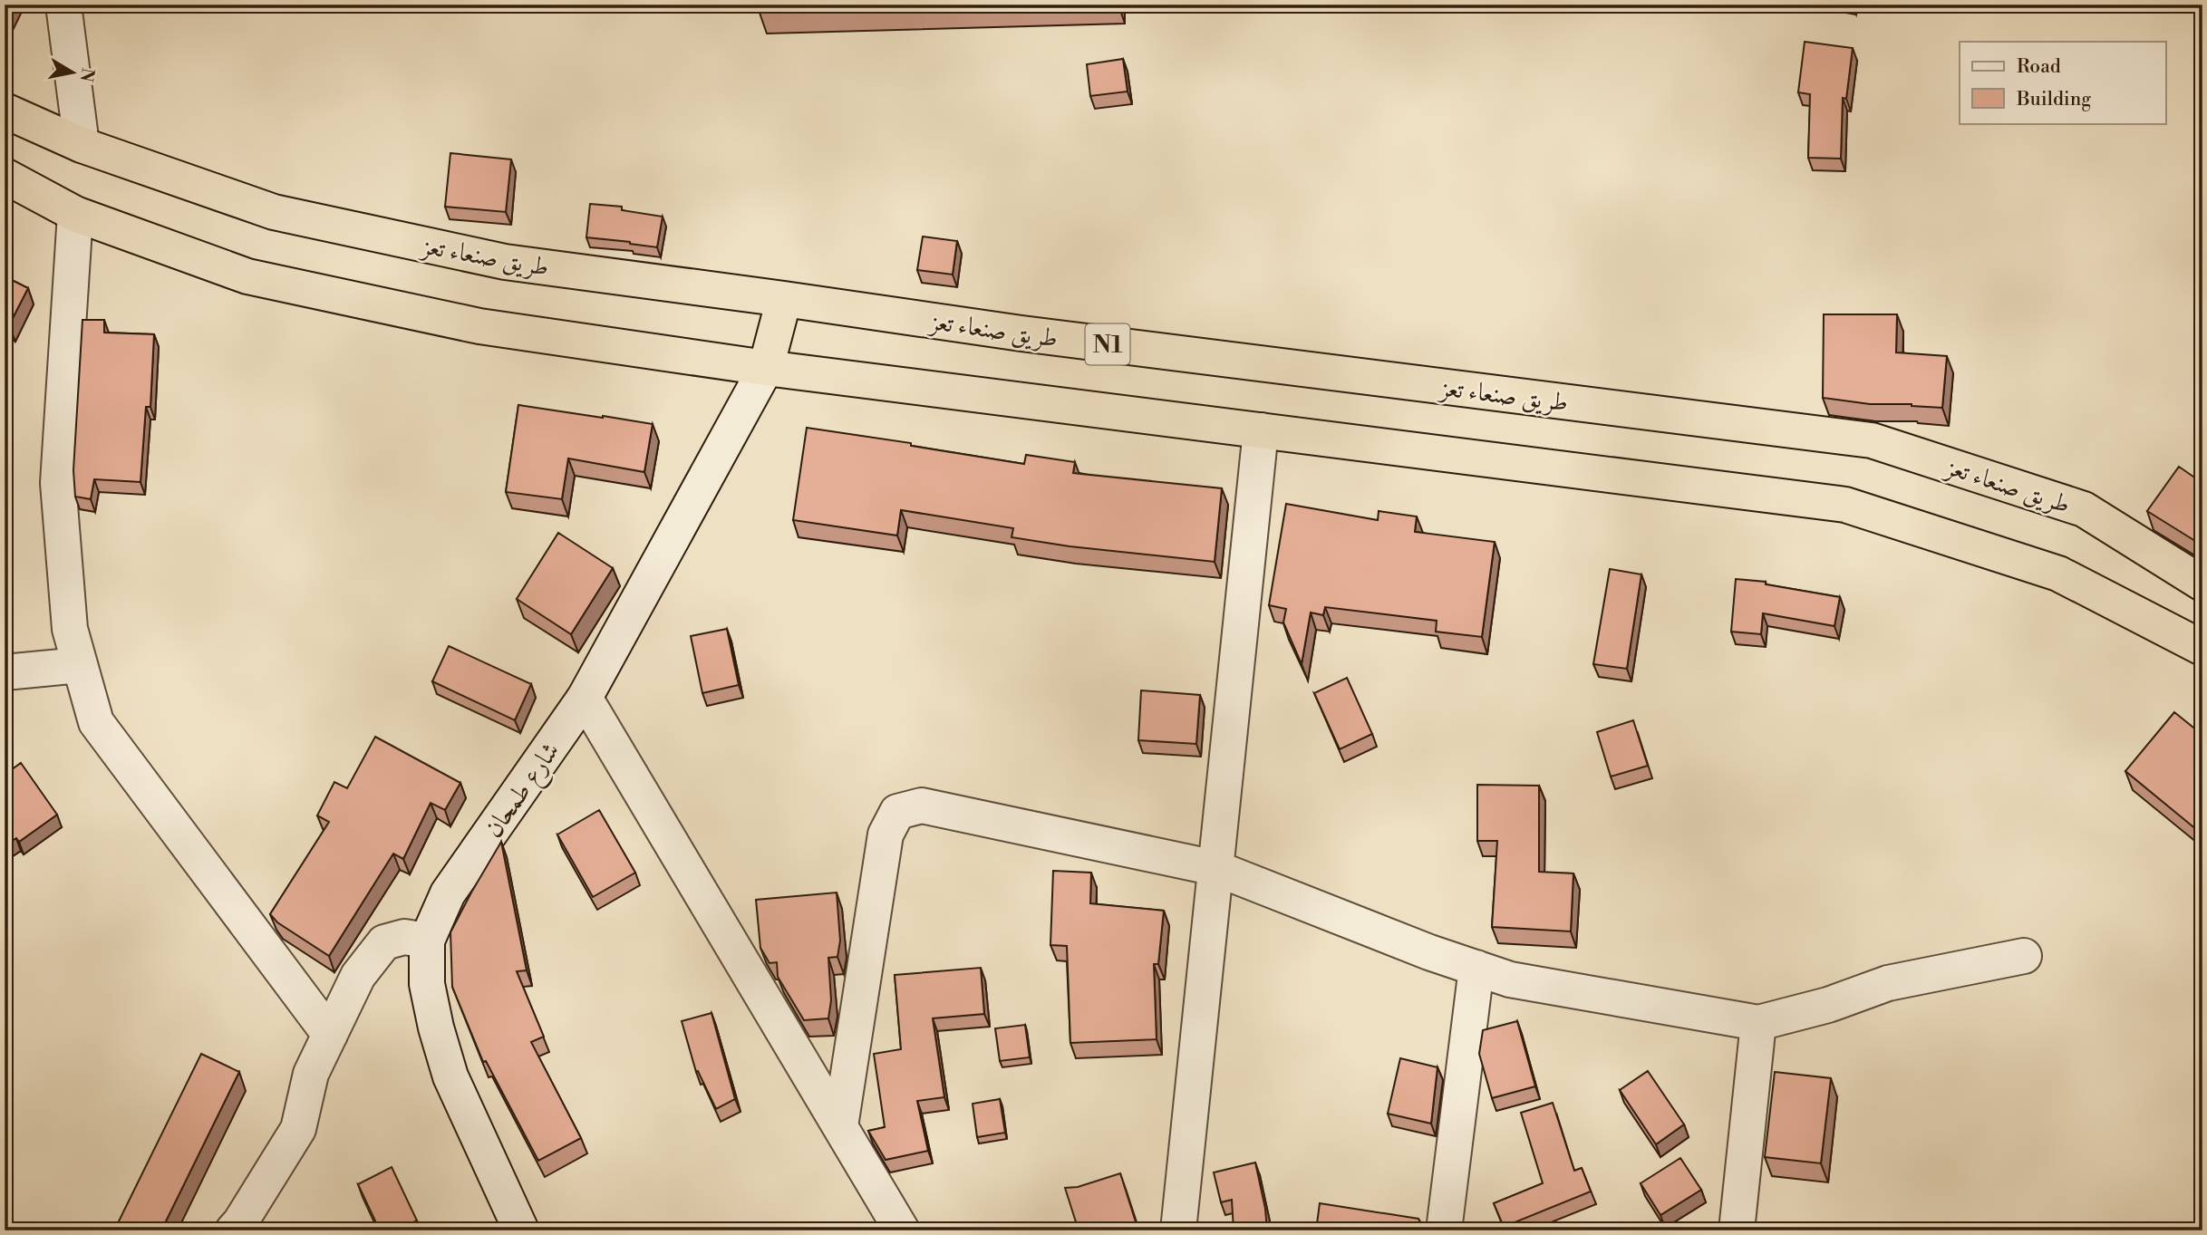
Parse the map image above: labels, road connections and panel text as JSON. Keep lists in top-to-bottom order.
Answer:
{
  "streets": {
    "highway": ["طريق صنعاء تعز", "N1"],
    "street": ["شارع طمحان"]
  },
  "legend": ["Road", "Building"],
  "north": "right"
}
